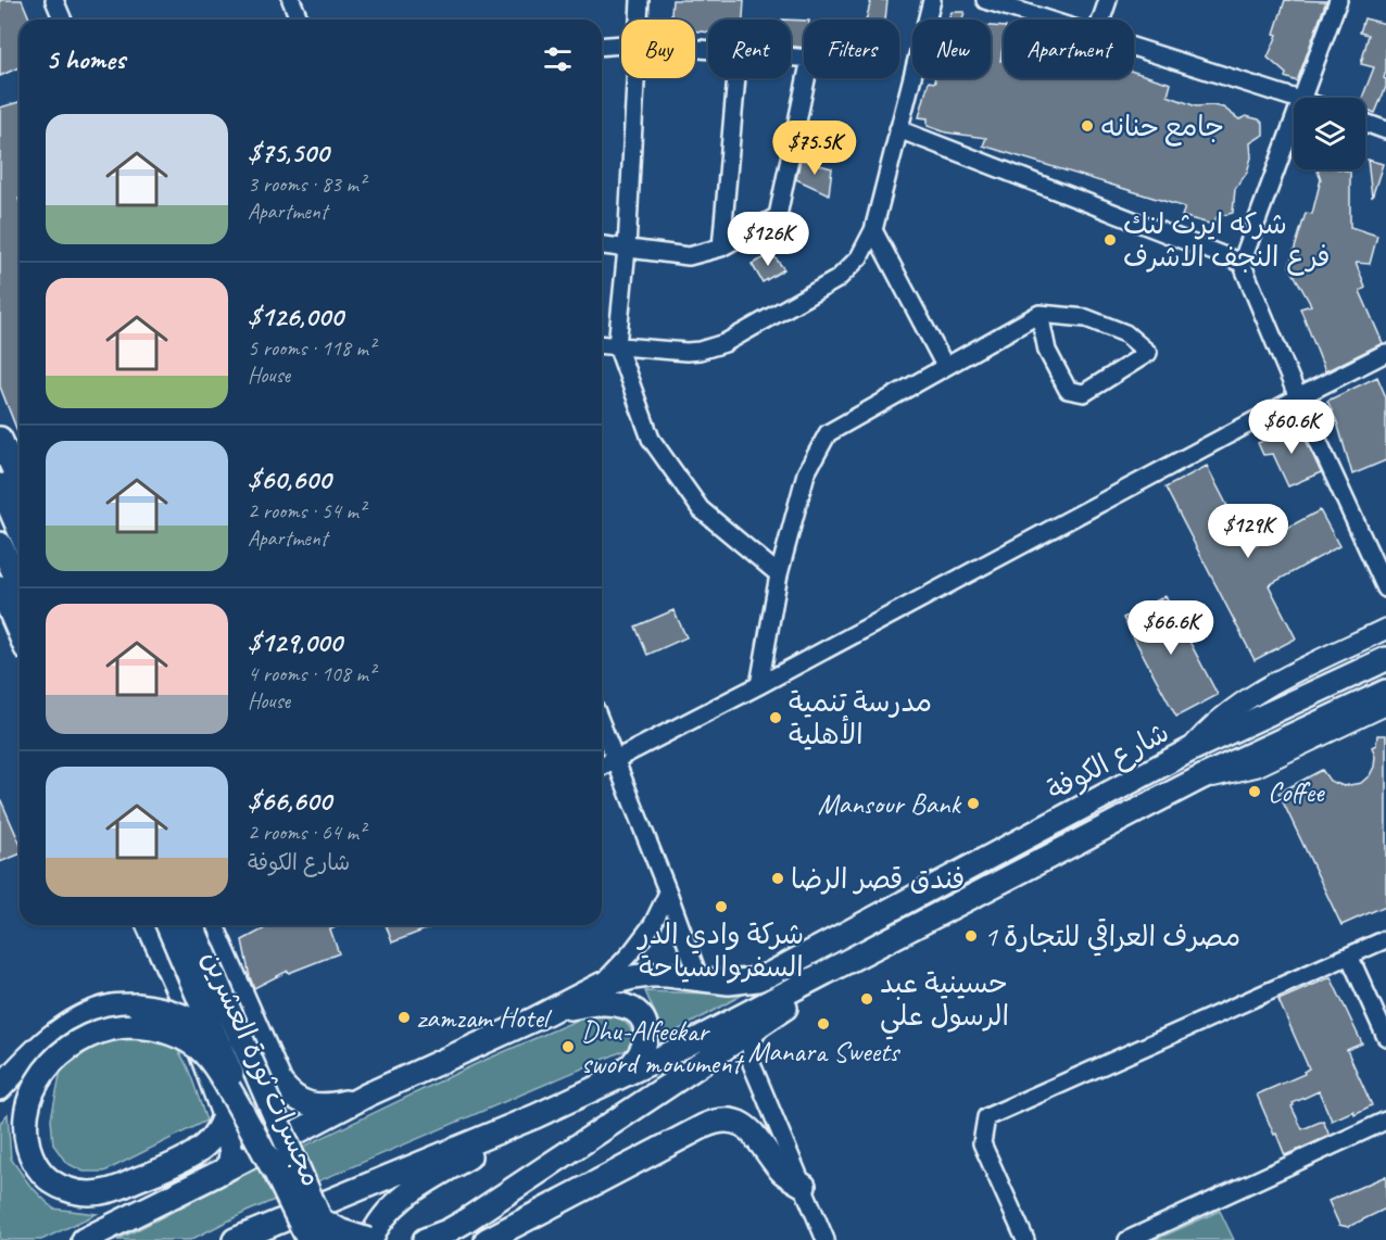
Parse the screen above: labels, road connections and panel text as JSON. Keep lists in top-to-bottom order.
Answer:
{
  "streets": {
    "highway": ["شارع الكوفة", "مجسرات ثورة العشرين"]
  },
  "places": [
    "جامع حنانه",
    "شركه ايرث لنك فرع النجف الاشرف",
    "مدرسة تنمية الأهلية",
    "Coffee",
    "Mansour Bank",
    "فندق قصر الرضا",
    "شركة وادي الدر السفروالسياحة",
    "مصرف العراقي للتجارة 1",
    "حسينية عبد الرسول علي",
    "zamzam Hotel",
    "Manara Sweets",
    "Dhu-Alfeekar sword monument"
  ],
  "page": {
    "chip": [
      "Buy",
      "Rent",
      "Filters",
      "New",
      "Apartment"
    ],
    "heading": "5 homes",
    "list": [
      {
        "name": "$75,500",
        "note": "3 rooms · 83 m² · Apartment"
      },
      {
        "name": "$126,000",
        "note": "5 rooms · 118 m² · House"
      },
      {
        "name": "$60,600",
        "note": "2 rooms · 54 m² · Apartment"
      },
      {
        "name": "$129,000",
        "note": "4 rooms · 108 m² · House"
      },
      {
        "name": "$66,600",
        "note": "2 rooms · 64 m² · شارع الكوفة"
      }
    ],
    "price": [
      "$75.5K",
      "$126K",
      "$60.6K",
      "$129K",
      "$66.6K"
    ]
  }
}
